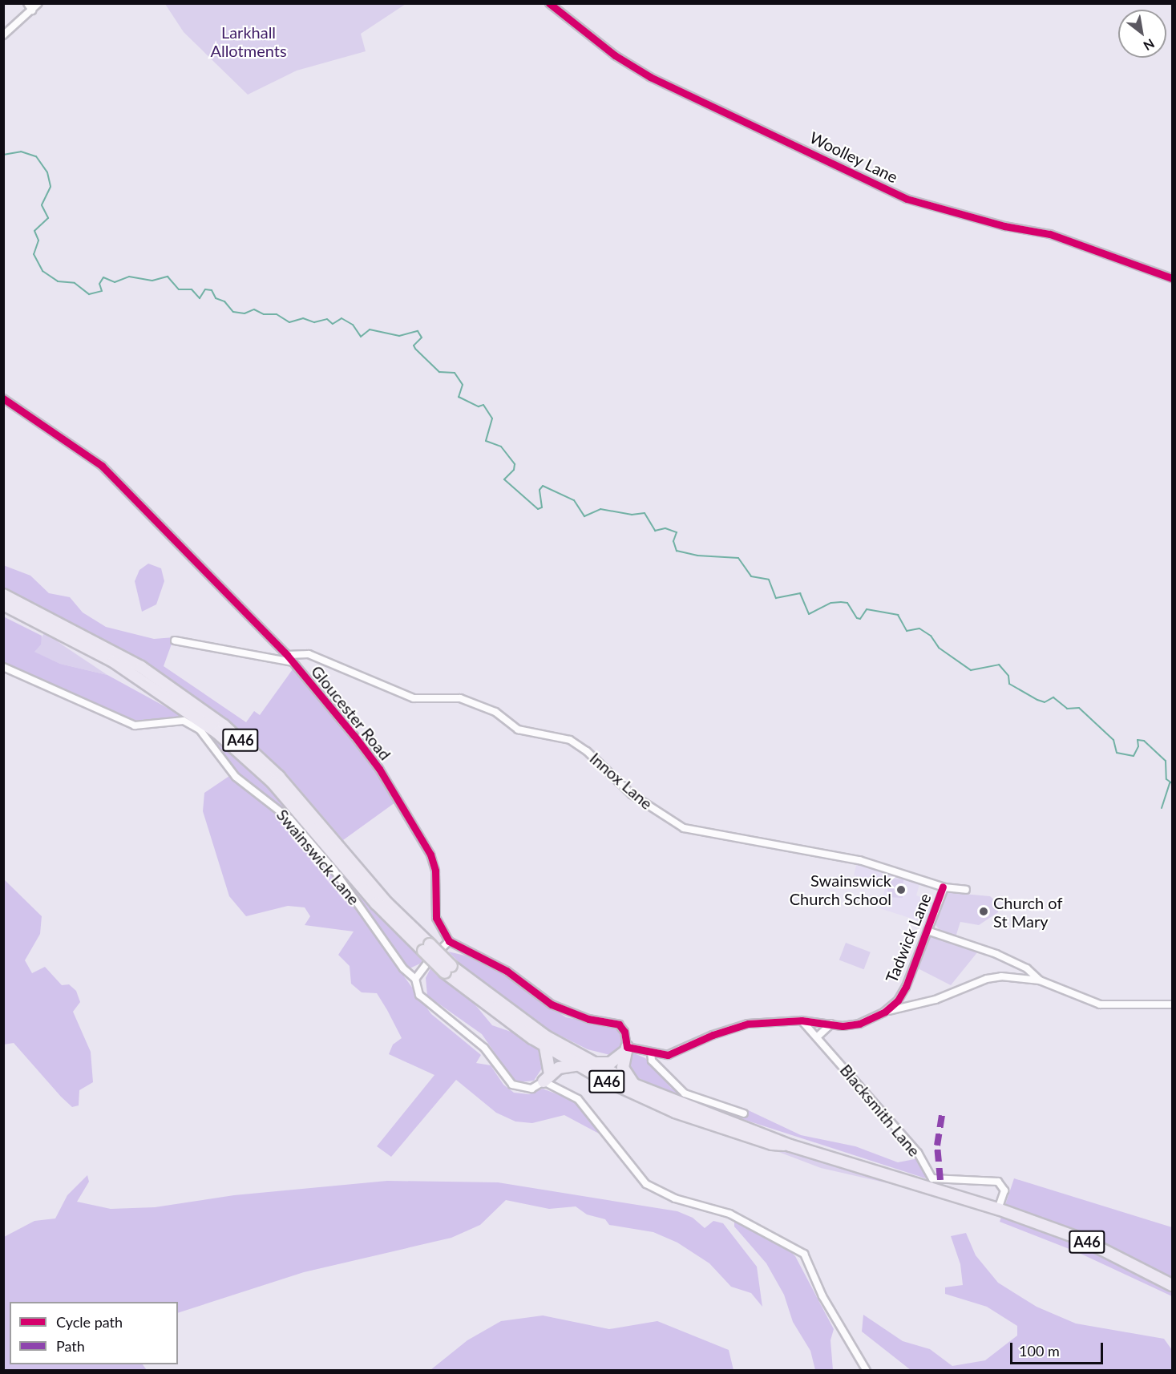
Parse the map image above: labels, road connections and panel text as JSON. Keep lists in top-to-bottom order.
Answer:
{
  "streets": {
    "highway": ["A46"],
    "street": [
      "Woolley Lane",
      "Gloucester Road",
      "Innox Lane",
      "Swainswick Lane",
      "Tadwick Lane",
      "Blacksmith Lane"
    ]
  },
  "crossings": [
    ["Gloucester Road", "Innox Lane"],
    ["A46", "Blacksmith Lane"],
    ["Innox Lane", "Tadwick Lane"],
    ["Tadwick Lane", "Blacksmith Lane"]
  ],
  "parks": ["Larkhall Allotments"],
  "places": ["Swainswick Church School", "Church of St Mary"],
  "legend": ["Cycle path", "Path"],
  "scale_bar": "100 m",
  "north": "bottom right"
}
